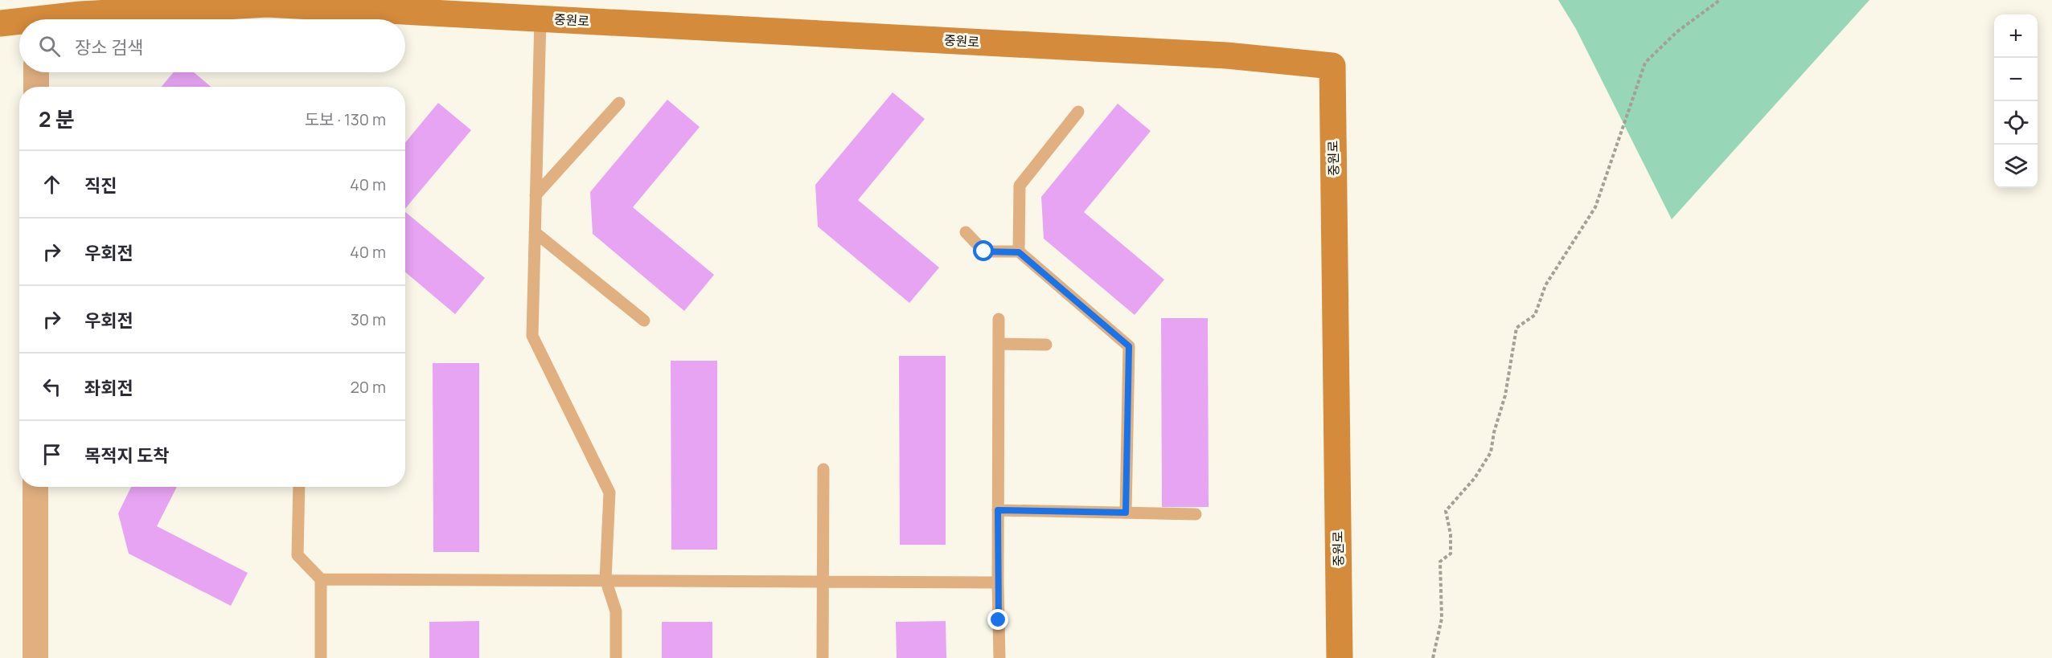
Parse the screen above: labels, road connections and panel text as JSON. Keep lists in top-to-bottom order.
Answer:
{
  "streets": {
    "street": ["중원로"]
  },
  "page": {
    "map_buttons": ["+", "−"],
    "search": "장소 검색",
    "heading": ["2 분", "도보 · 130 m"],
    "list": [
      ["직진", "40 m"],
      ["우회전", "40 m"],
      ["우회전", "30 m"],
      ["좌회전", "20 m"],
      "목적지 도착"
    ]
  }
}
